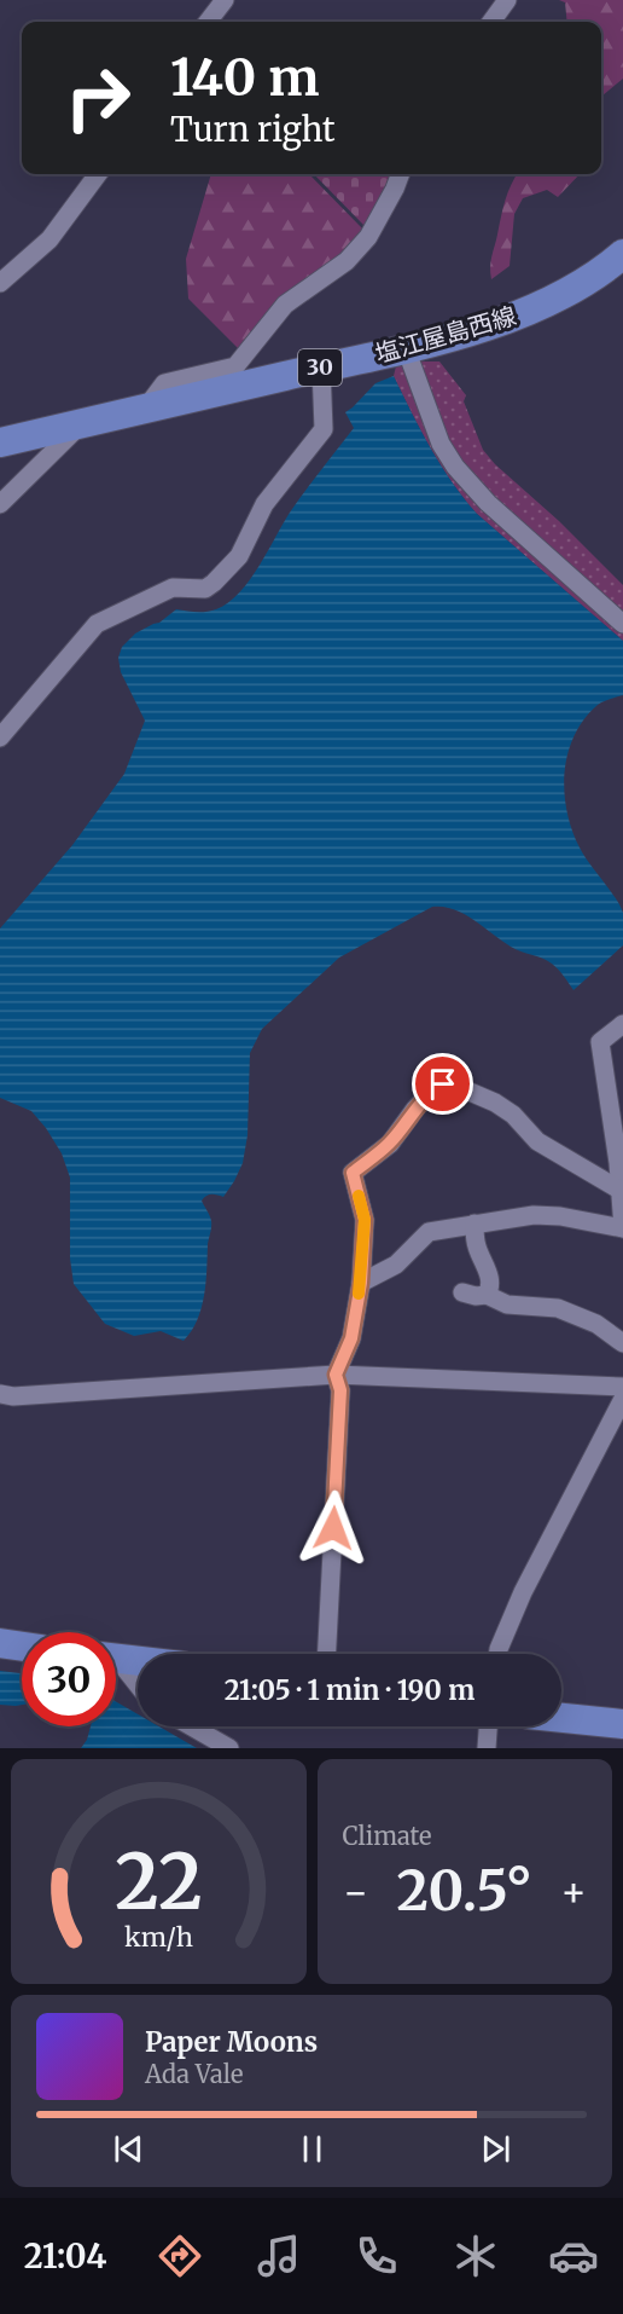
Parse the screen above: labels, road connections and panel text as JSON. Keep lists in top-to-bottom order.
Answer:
{
  "streets": {
    "main road": ["塩江屋島西線", "30"]
  },
  "page": {
    "turn": ["140 m", "Turn right"],
    "limit": "30",
    "trip": "21:05 · 1 min · 190 m",
    "tile": "Climate",
    "heat": ["−", "20.5°", "+"],
    "song": ["Paper Moons", "Ada Vale"],
    "tabs": "21:04",
    "gauge": ["22", "km/h"]
  }
}
